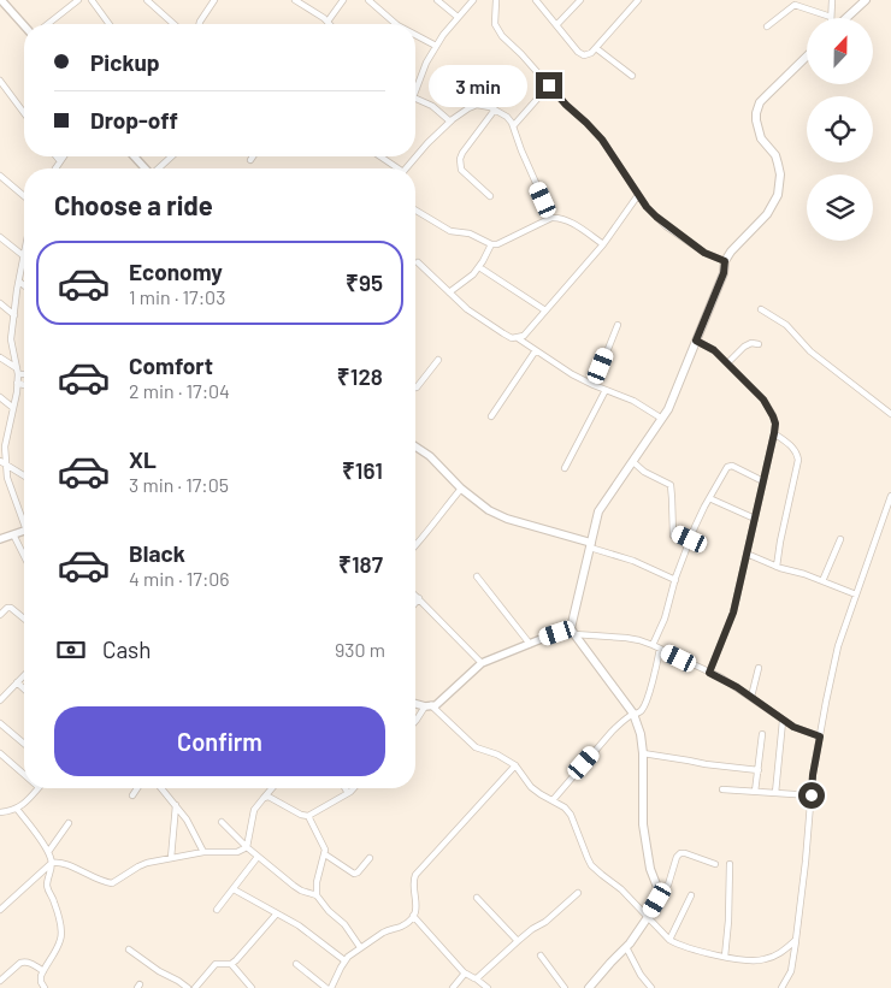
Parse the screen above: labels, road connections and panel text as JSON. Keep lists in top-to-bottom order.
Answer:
{
  "north": "top",
  "page": {
    "banner": ["Pickup", "Drop-off"],
    "bubble": "3 min",
    "heading": "Choose a ride",
    "list": [
      {
        "name": "Economy",
        "note": "1 min · 17:03",
        "value": "₹95"
      },
      {
        "name": "Comfort",
        "note": "2 min · 17:04",
        "value": "₹128"
      },
      {
        "name": "XL",
        "note": "3 min · 17:05",
        "value": "₹161"
      },
      {
        "name": "Black",
        "note": "4 min · 17:06",
        "value": "₹187"
      }
    ],
    "pay": ["Cash", "930 m"],
    "buttons": "Confirm"
  }
}
